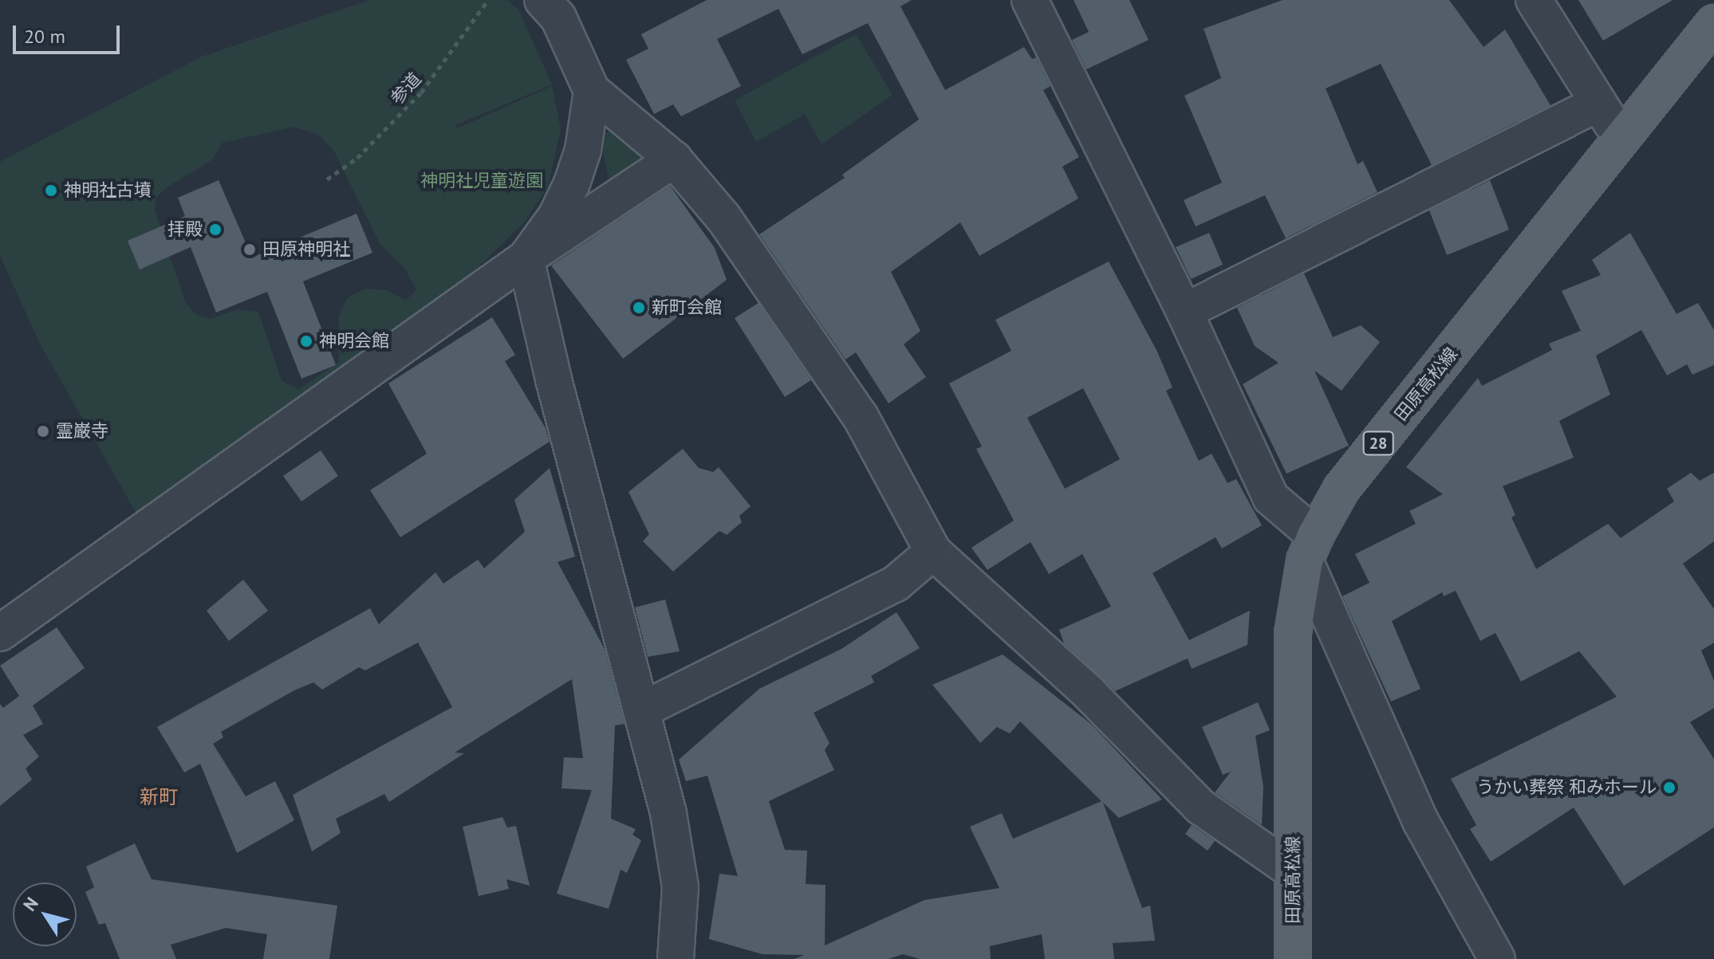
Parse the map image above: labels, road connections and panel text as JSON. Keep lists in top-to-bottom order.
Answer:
{
  "streets": {
    "main road": ["田原高松線", "28"],
    "path": ["参道"]
  },
  "districts": ["新町"],
  "parks": ["神明社児童遊園"],
  "places": [
    "神明社古墳",
    "拝殿",
    "田原神明社",
    "新町会館",
    "神明会館",
    "霊巌寺",
    "うかい葬祭 和みホール"
  ],
  "scale_bar": "20 m",
  "north": "top left"
}
